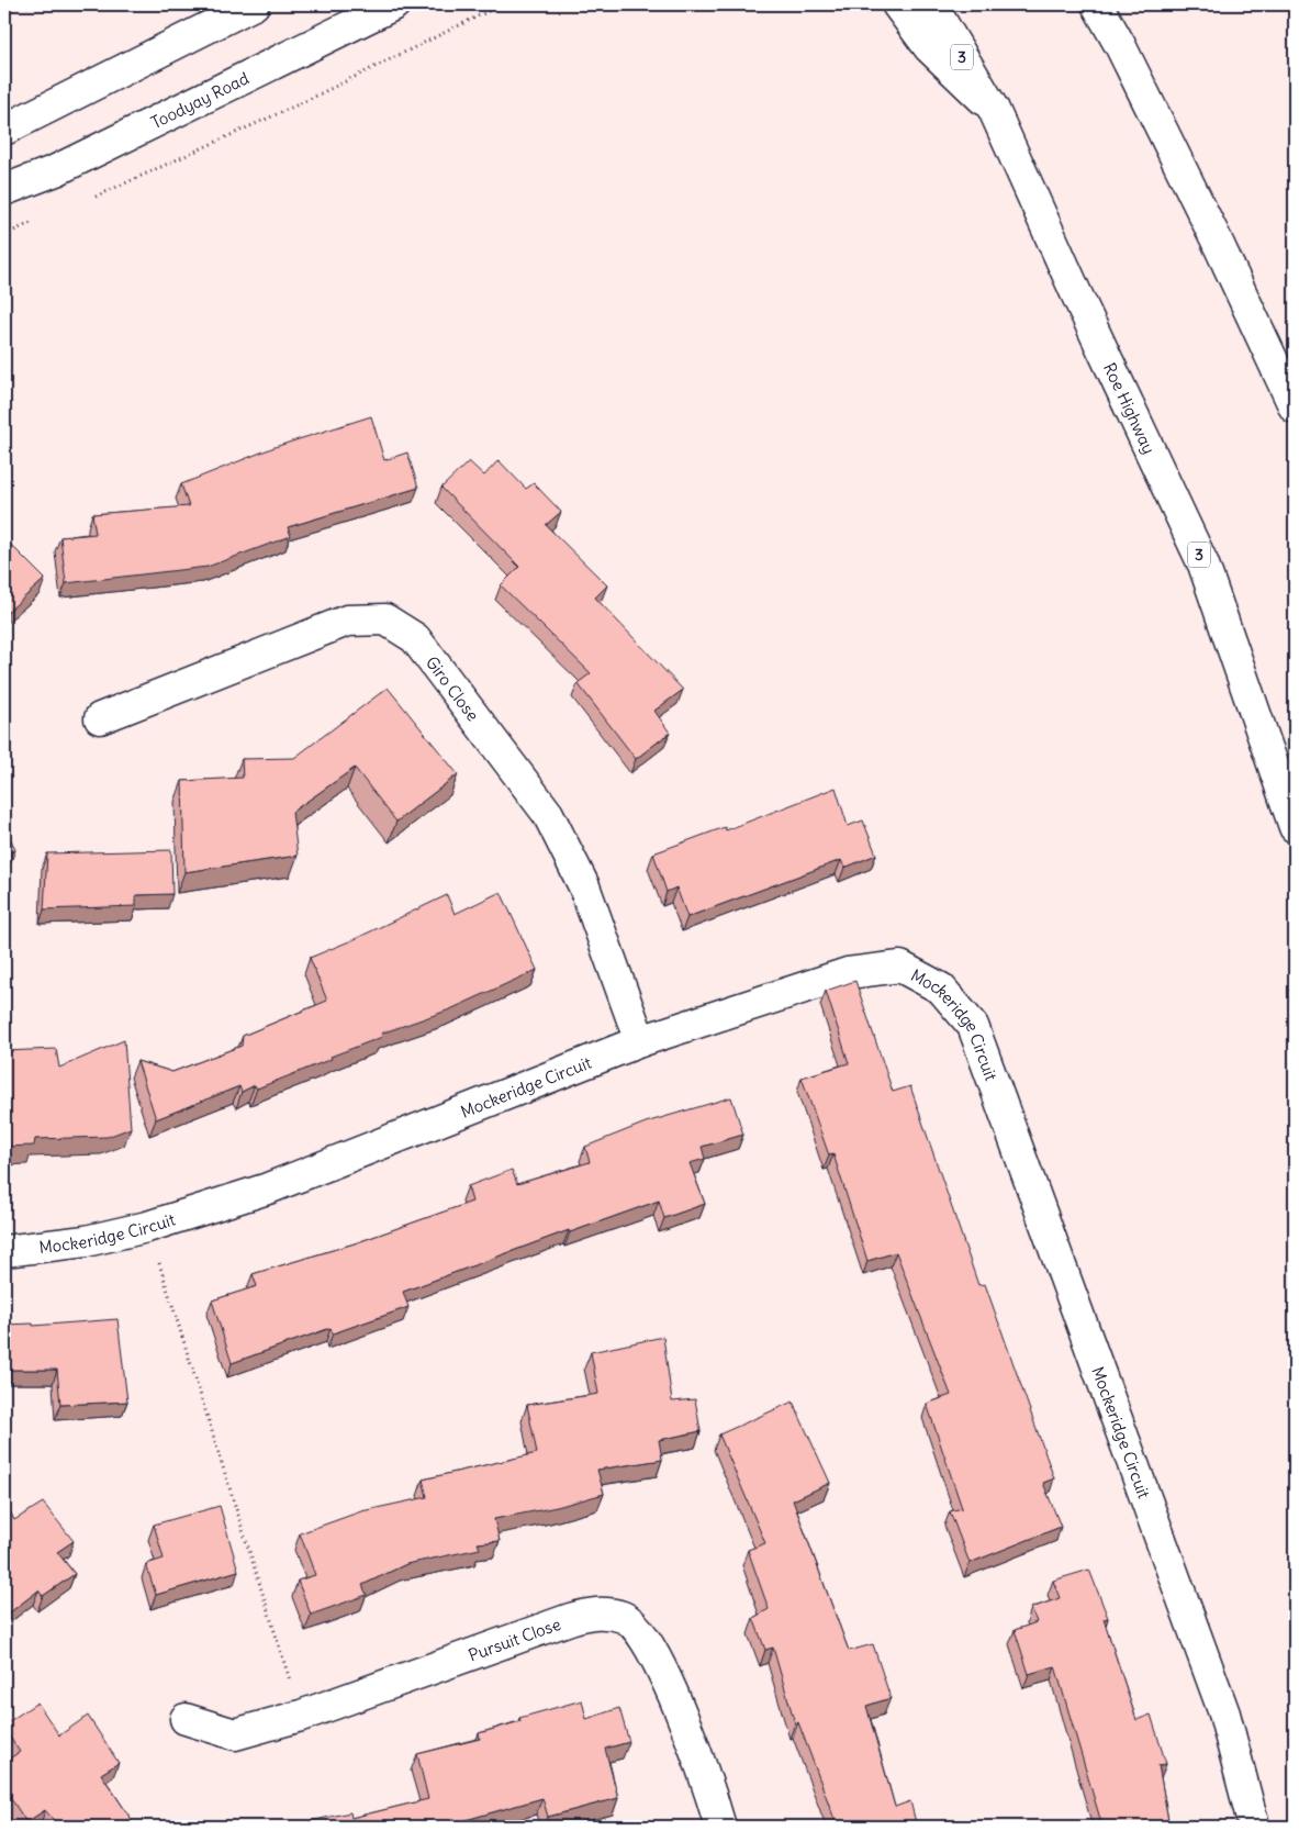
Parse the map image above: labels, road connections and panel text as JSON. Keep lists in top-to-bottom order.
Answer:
{
  "streets": {
    "main road": [
      "3",
      "Toodyay Road",
      "Roe Highway",
      "Giro Close",
      "Mockeridge Circuit",
      "Pursuit Close"
    ]
  },
  "crossings": [
    ["Giro Close", "Mockeridge Circuit"]
  ]
}
